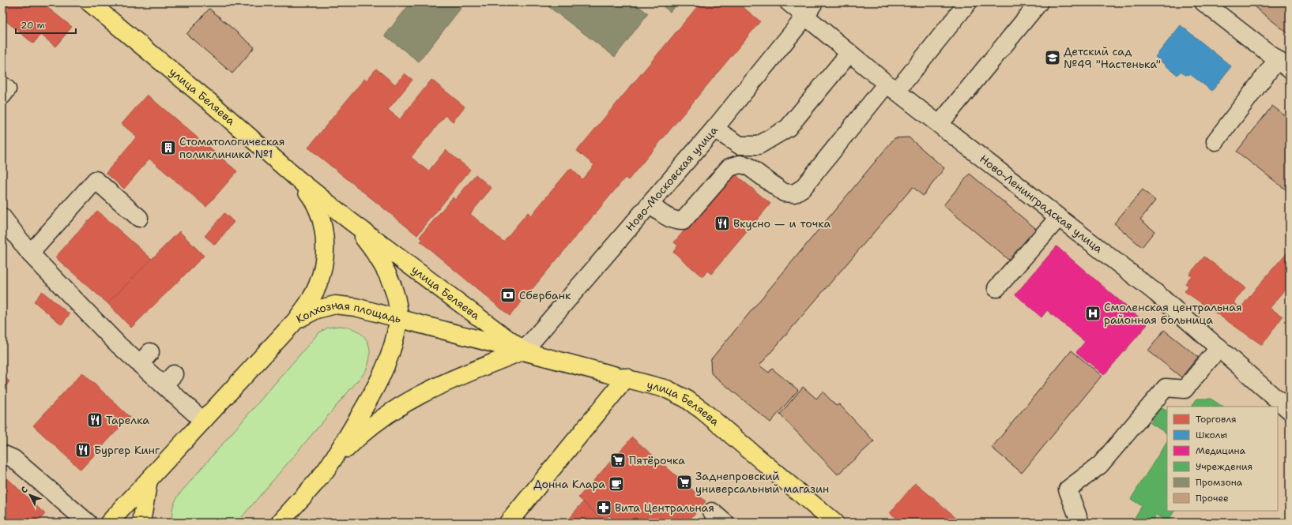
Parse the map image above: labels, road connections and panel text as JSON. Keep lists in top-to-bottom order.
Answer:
{
  "streets": {
    "main road": ["улица Беляева", "Колхозная площадь"],
    "street": ["Ново-Московская улица", "Ново-Ленинградская улица"]
  },
  "crossings": [
    ["улица Беляева", "Ново-Московская улица"],
    ["Ново-Московская улица", "Ново-Ленинградская улица"]
  ],
  "places": {
    "school or university": ["Детский сад №49 \"Настенька\""],
    "building": ["Стоматологическая поликлиника №1"],
    "restaurant": ["Вкусно — и точка", "Тарелка", "Бургер Кинг"],
    "bank": ["Сбербанк"],
    "hospital": ["Смоленская центральная районная больница"],
    "supermarket": ["Пятёрочка", "Заднепровский универсальный магазин"],
    "cafe": ["Донна Клара"],
    "pharmacy": ["Вита Центральная"]
  },
  "legend": [
    "Торговля",
    "Школы",
    "Медицина",
    "Учреждения",
    "Промзона",
    "Прочее"
  ],
  "scale_bar": "20 m",
  "north": "top left"
}
